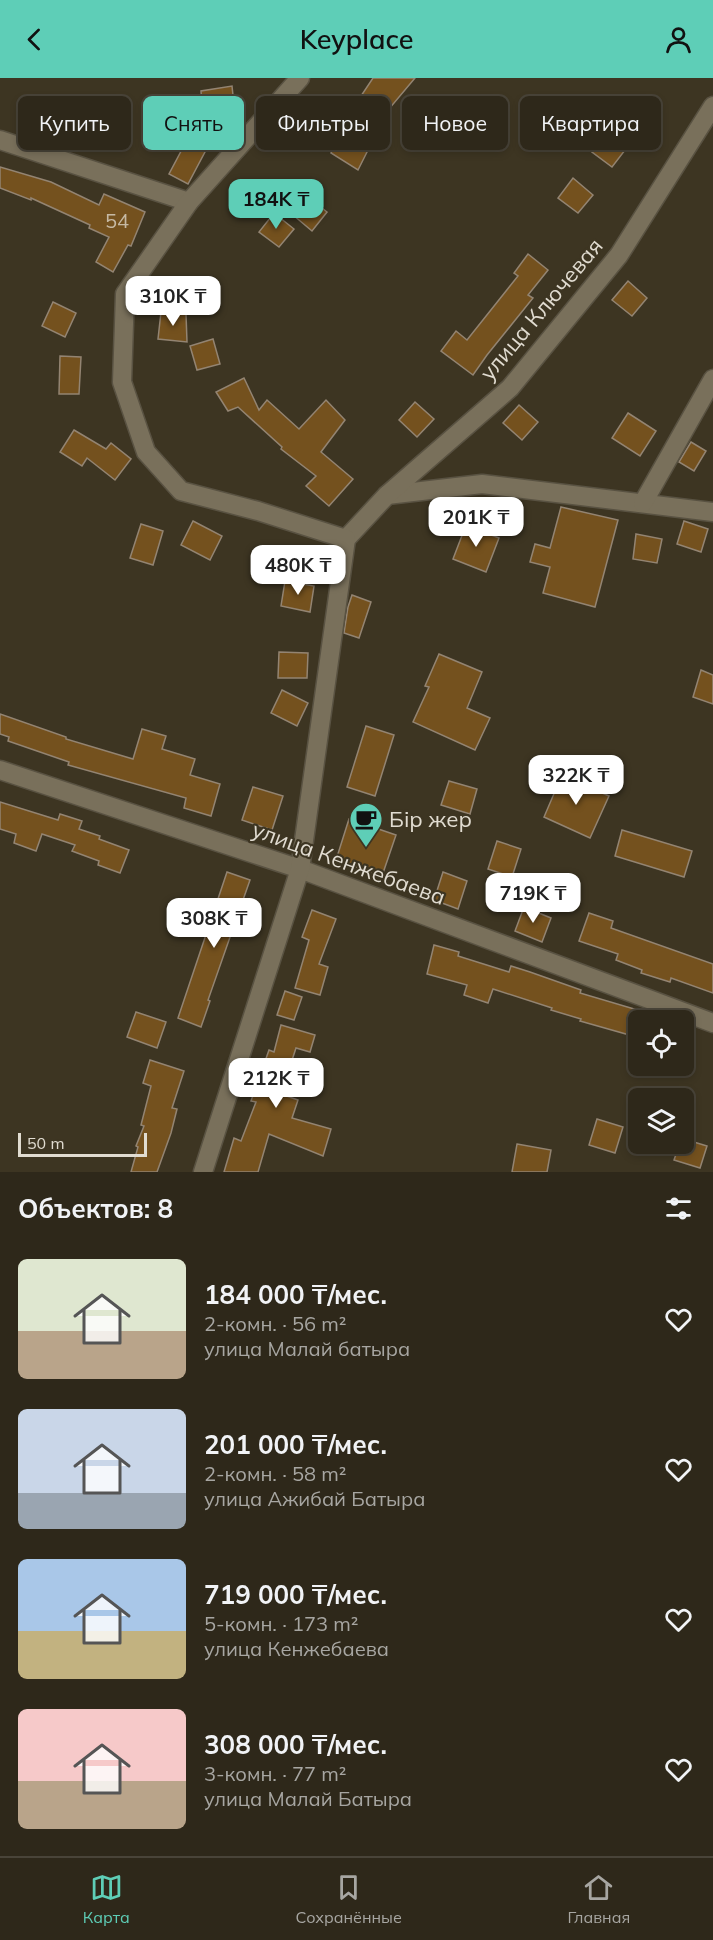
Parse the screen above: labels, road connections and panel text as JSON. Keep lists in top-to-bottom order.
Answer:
{
  "streets": {
    "street": ["улица Ключевая", "улица Кенжебаева"]
  },
  "places": {
    "cafe": ["Бір жер"]
  },
  "house_numbers": ["54"],
  "scale_bar": "50 m",
  "page": {
    "header": "Keyplace",
    "chip": [
      "Купить",
      "Снять",
      "Фильтры",
      "Новое",
      "Квартира"
    ],
    "price": [
      "184K ₸",
      "310K ₸",
      "201K ₸",
      "480K ₸",
      "322K ₸",
      "719K ₸",
      "308K ₸",
      "212K ₸"
    ],
    "scale": "50 m",
    "heading": "Объектов: 8",
    "list": [
      {
        "name": "184 000 ₸/мес.",
        "note": "2-комн. · 56 m² · улица Малай батыра"
      },
      {
        "name": "201 000 ₸/мес.",
        "note": "2-комн. · 58 m² · улица Ажибай Батыра"
      },
      {
        "name": "719 000 ₸/мес.",
        "note": "5-комн. · 173 m² · улица Кенжебаева"
      },
      {
        "name": "308 000 ₸/мес.",
        "note": "3-комн. · 77 m² · улица Малай Батыра"
      }
    ],
    "tabs": ["Карта", "Сохранённые", "Главная"]
  }
}
